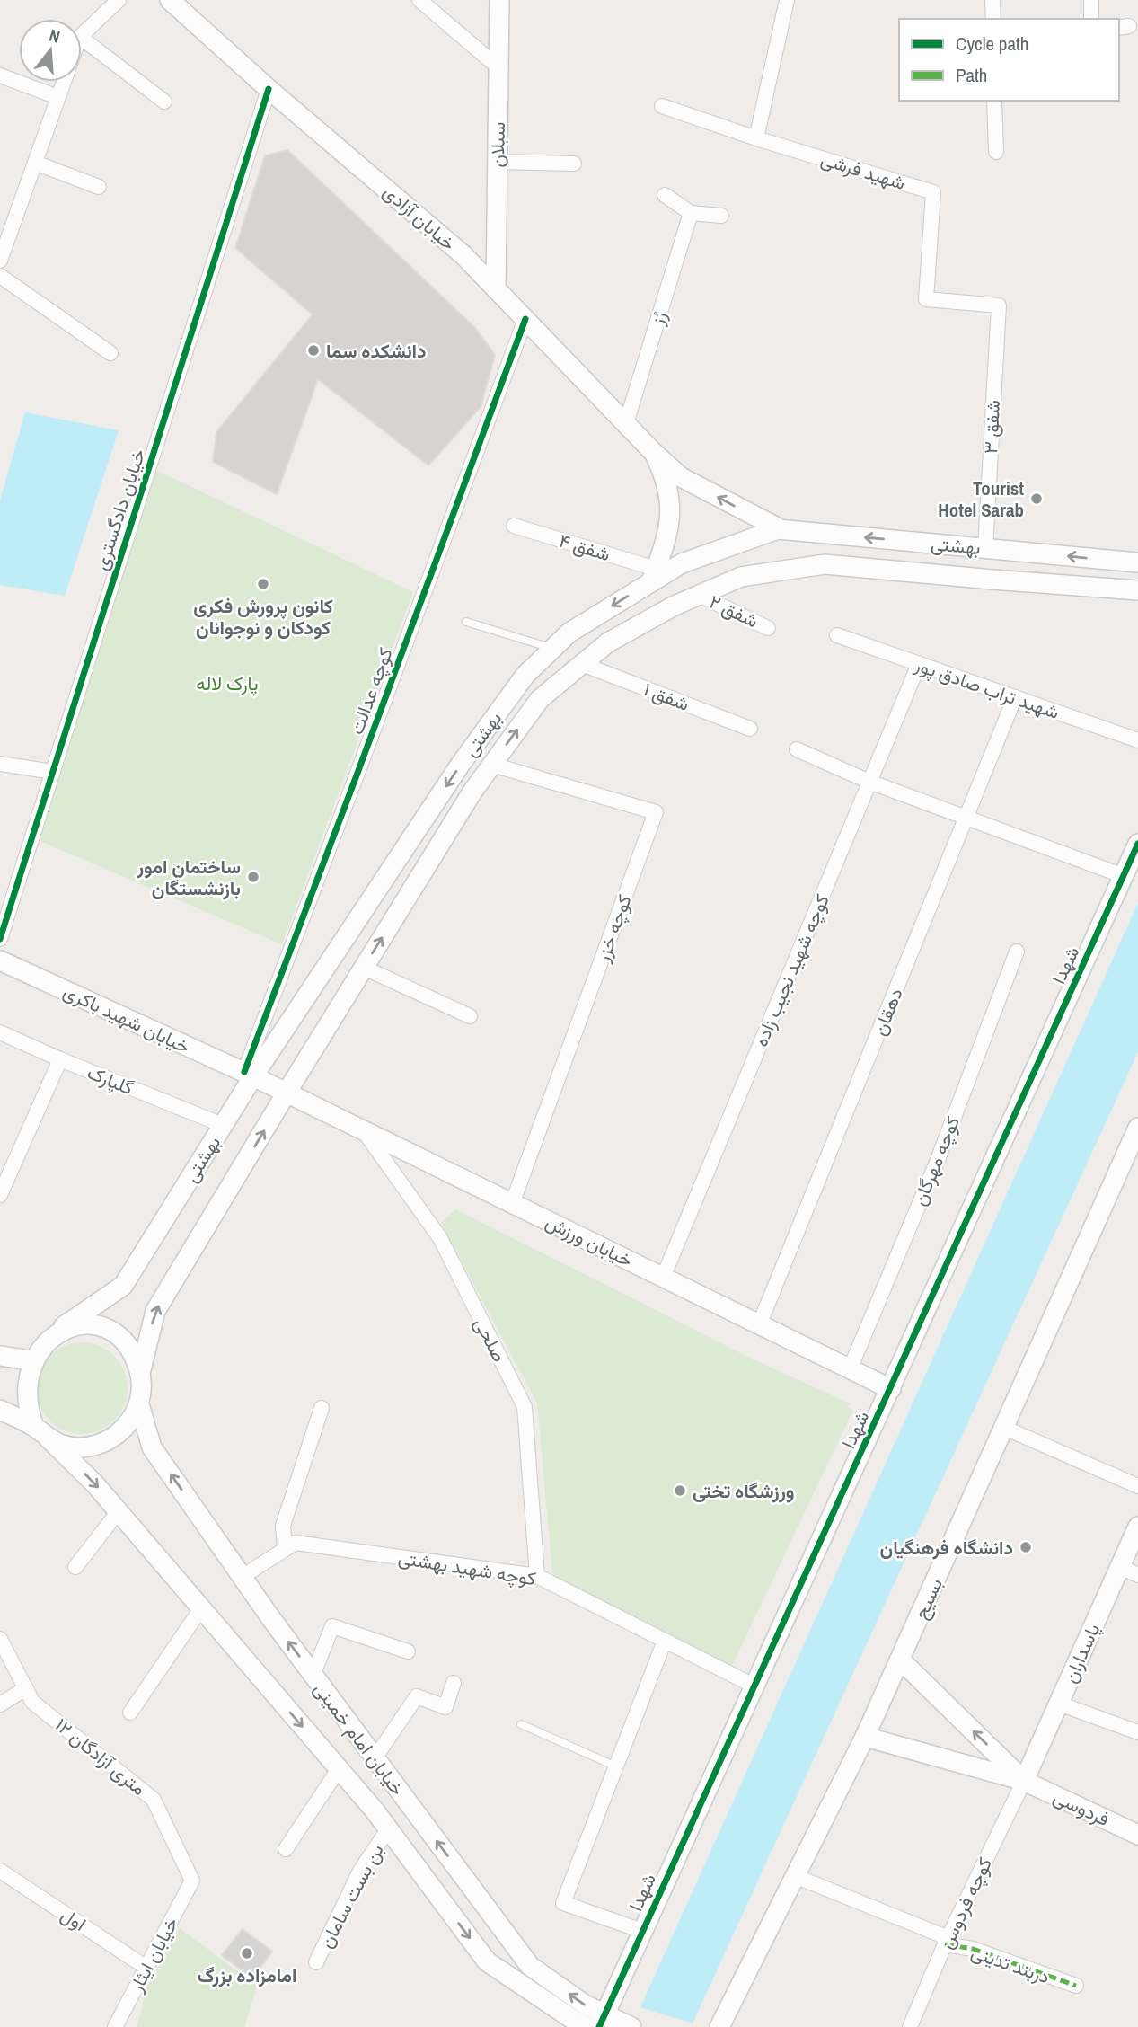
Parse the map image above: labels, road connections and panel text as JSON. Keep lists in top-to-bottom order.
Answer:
{
  "streets": {
    "main road": [
      "سبلان",
      "خیابان آزادی",
      "بهشتی",
      "شهدا",
      "خیابان شهید باکری",
      "خیابان ورزش",
      "بسیج",
      "پاسداران",
      "خیابان امام خمینی",
      "فردوسی"
    ],
    "street": [
      "شهید فرشی",
      "رُز",
      "شفق ۳",
      "خیابان دادگستری",
      "شفق ۴",
      "شفق ۲",
      "شهید تراب صادق پور",
      "کوچه عدالت",
      "شفق ۱",
      "کوچه خزر",
      "کوچه شهید نجیب زاده",
      "دهقان",
      "گلپارک",
      "کوچه مهرگان",
      "صلحی",
      "کوچه شهید بهشتی",
      "۱۲ متری آزادگان",
      "بن بست سامان",
      "کوچه فردوس",
      "اول",
      "خیابان ایثار",
      "دربند تدینی"
    ]
  },
  "crossings": [
    ["سبلان", "خیابان آزادی"],
    ["شهید فرشی", "شفق ۳"],
    ["خیابان آزادی", "رُز"],
    ["خیابان آزادی", "خیابان دادگستری"],
    ["خیابان آزادی", "بهشتی"],
    ["خیابان آزادی", "کوچه عدالت"],
    ["شفق ۳", "بهشتی"],
    ["بهشتی", "شفق ۴"],
    ["بهشتی", "شفق ۲"],
    ["بهشتی", "کوچه عدالت"],
    ["بهشتی", "شفق ۱"],
    ["بهشتی", "کوچه خزر"],
    ["بهشتی", "خیابان شهید باکری"],
    ["بهشتی", "گلپارک"],
    ["بهشتی", "خیابان ورزش"],
    ["بهشتی", "خیابان امام خمینی"],
    ["شهید تراب صادق پور", "کوچه شهید نجیب زاده"],
    ["شهید تراب صادق پور", "دهقان"],
    ["کوچه عدالت", "خیابان شهید باکری"],
    ["کوچه خزر", "خیابان ورزش"],
    ["شهدا", "خیابان ورزش"],
    ["شهدا", "کوچه شهید بهشتی"],
    ["شهدا", "خیابان امام خمینی"],
    ["کوچه شهید نجیب زاده", "خیابان ورزش"],
    ["دهقان", "خیابان ورزش"],
    ["خیابان شهید باکری", "خیابان ورزش"],
    ["کوچه مهرگان", "خیابان ورزش"],
    ["خیابان ورزش", "صلحی"],
    ["صلحی", "کوچه شهید بهشتی"],
    ["کوچه شهید بهشتی", "خیابان امام خمینی"],
    ["بسیج", "دربند تدینی"],
    ["پاسداران", "فردوسی"],
    ["پاسداران", "کوچه فردوس"],
    ["خیابان امام خمینی", "بن بست سامان"],
    ["۱۲ متری آزادگان", "خیابان ایثار"],
    ["فردوسی", "کوچه فردوس"],
    ["کوچه فردوس", "دربند تدینی"],
    ["اول", "خیابان ایثار"]
  ],
  "parks": ["پارک لاله"],
  "places": [
    "دانشکده سما",
    "Tourist Hotel Sarab",
    "کانون پرورش فکری کودکان و نوجوانان",
    "ساختمان امور بازنشستگان",
    "ورزشگاه تختی",
    "دانشگاه فرهنگیان",
    "امامزاده بزرگ"
  ],
  "legend": ["Cycle path", "Path"],
  "north": "top"
}
